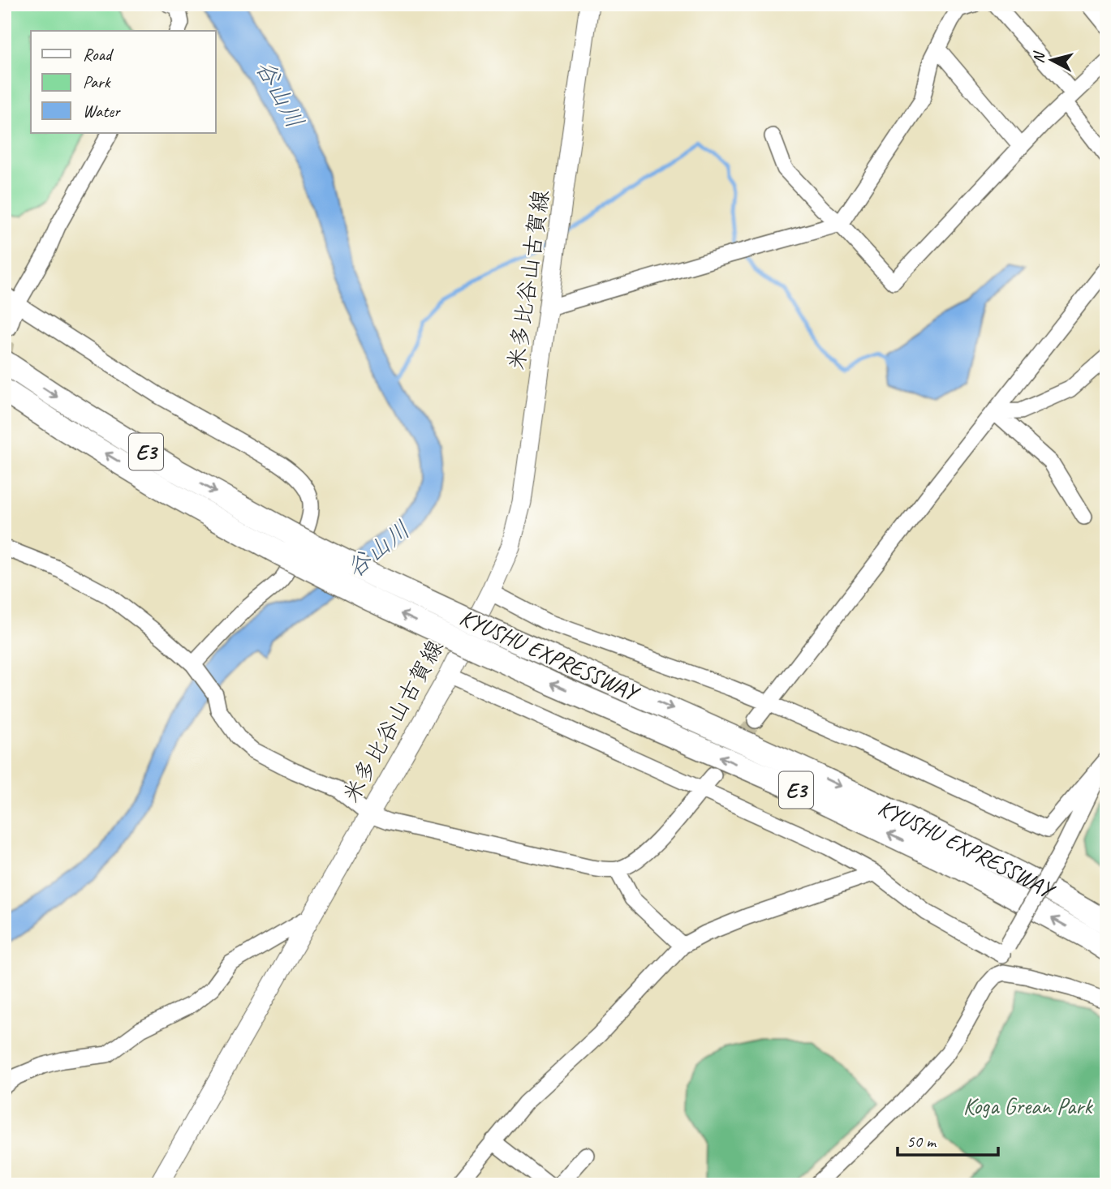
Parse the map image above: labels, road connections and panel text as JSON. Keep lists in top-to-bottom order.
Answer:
{
  "streets": {
    "highway": ["E3", "KYUSHU EXPRESSWAY"],
    "main road": ["米多比谷山古賀線"]
  },
  "water": ["谷山川"],
  "parks": ["Koga Grean Park"],
  "legend": ["Road", "Park", "Water"],
  "scale_bar": "50 m",
  "north": "left"
}
